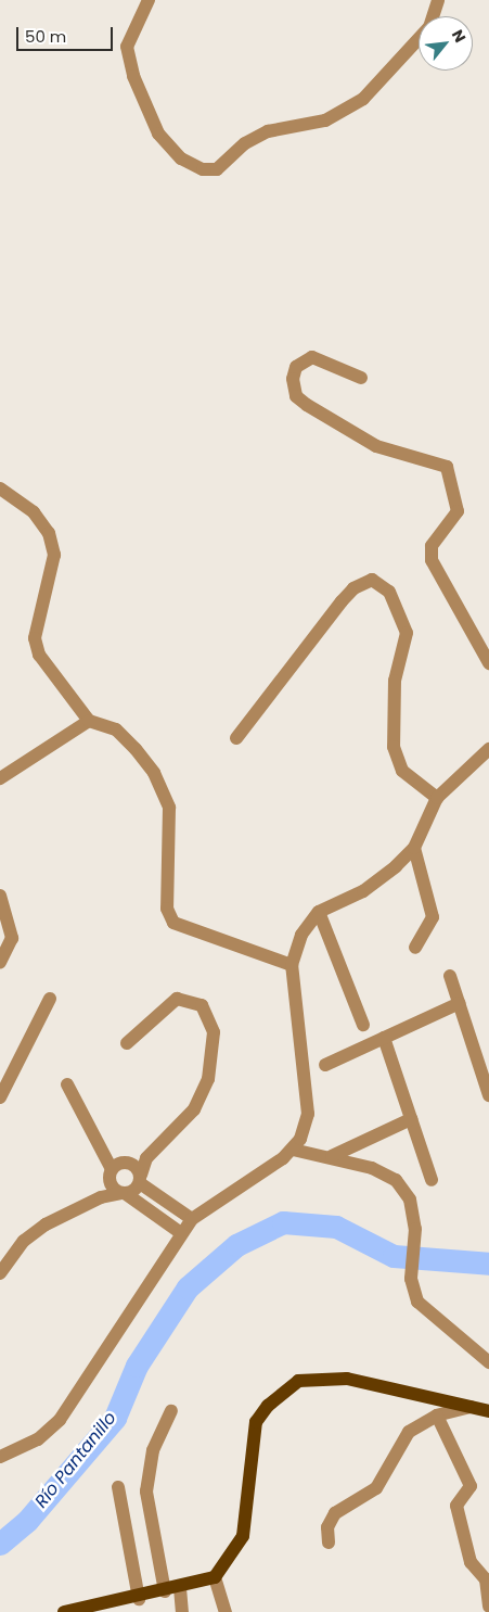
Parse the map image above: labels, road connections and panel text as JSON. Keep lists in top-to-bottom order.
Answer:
{
  "water": ["Río Pantanillo"],
  "scale_bar": "50 m",
  "north": "top right"
}
